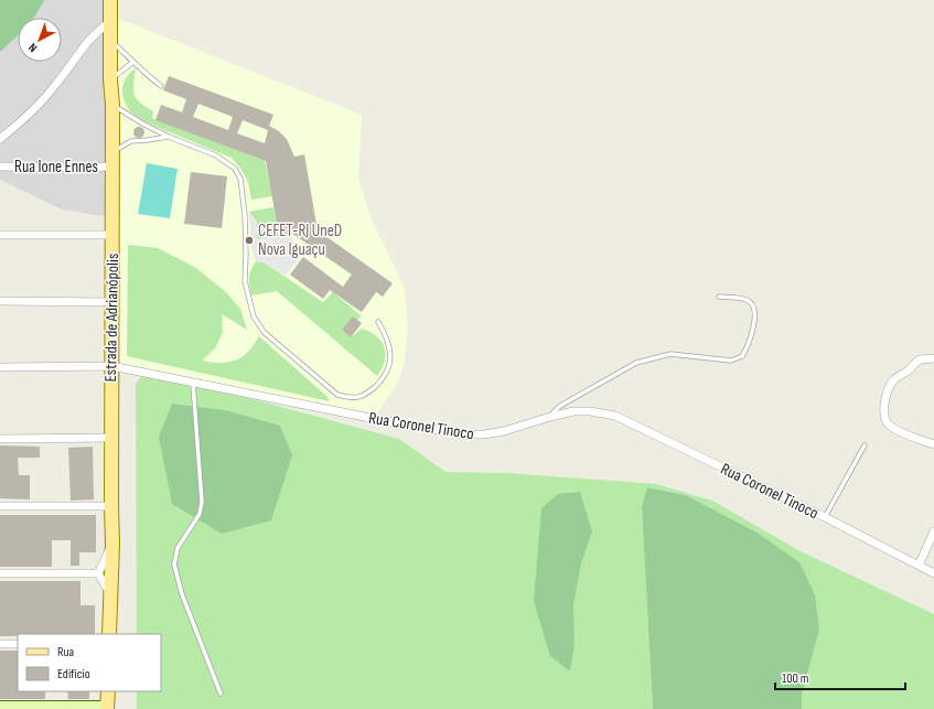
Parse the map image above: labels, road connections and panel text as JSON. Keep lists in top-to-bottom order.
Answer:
{
  "streets": {
    "main road": ["Estrada de Adrianópolis"],
    "street": ["Rua Ione Ennes", "Rua Coronel Tinoco"]
  },
  "crossings": [
    ["Rua Ione Ennes", "Estrada de Adrianópolis"],
    ["Estrada de Adrianópolis", "Rua Coronel Tinoco"]
  ],
  "places": ["CEFET-RJ UneD Nova Iguaçu"],
  "legend": ["Rua", "Edifício"],
  "scale_bar": "100 m",
  "north": "bottom left"
}
